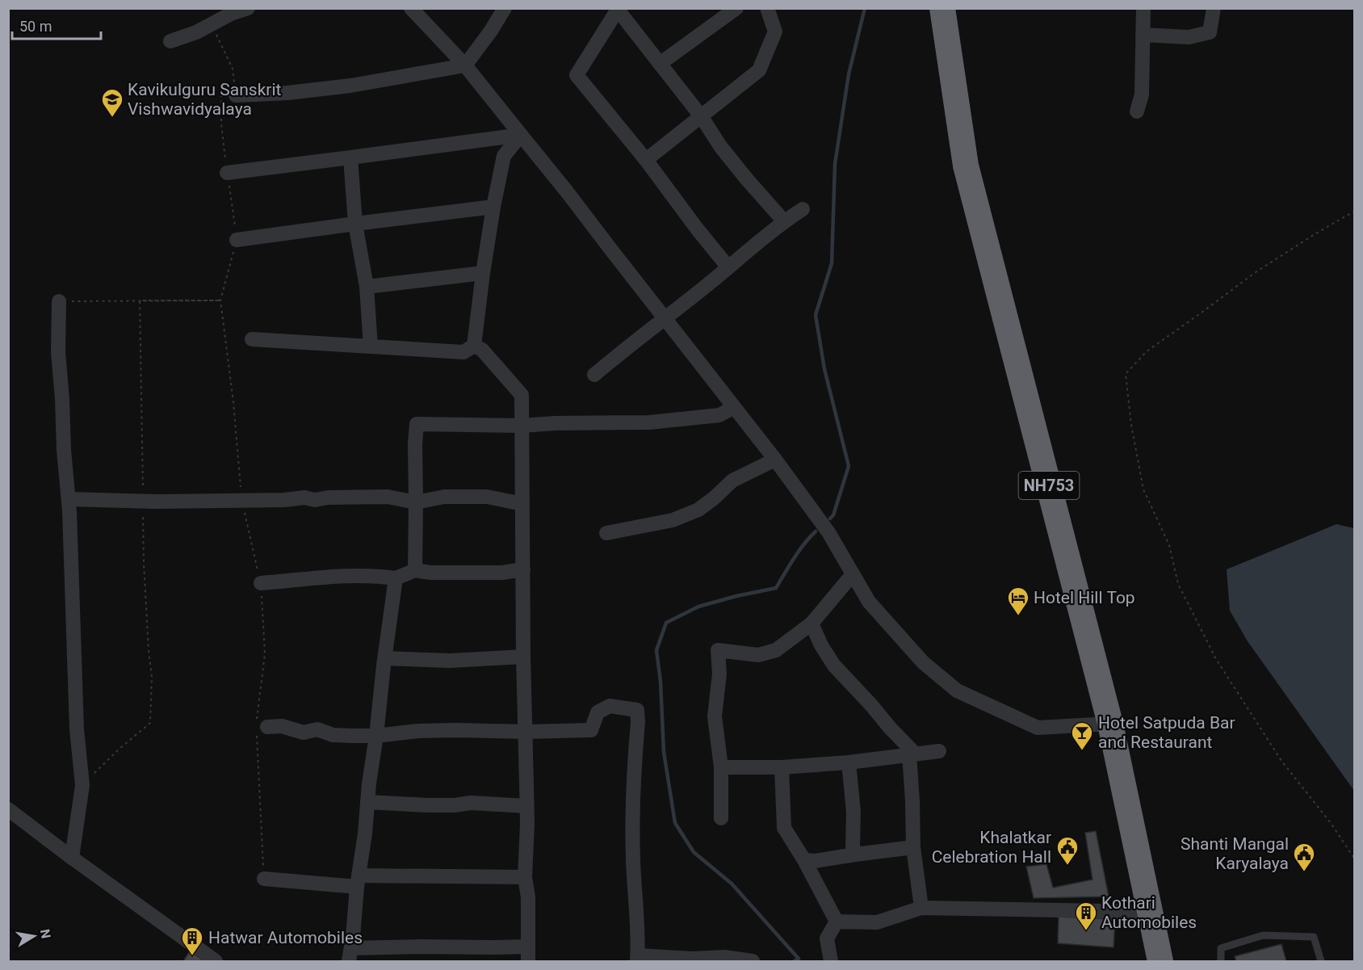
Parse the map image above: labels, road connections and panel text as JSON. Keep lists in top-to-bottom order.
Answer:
{
  "streets": {
    "highway": ["NH753"]
  },
  "places": {
    "school or university": ["Kavikulguru Sanskrit Vishwavidyalaya"],
    "hotel": ["Hotel Hill Top"],
    "bar": ["Hotel Satpuda Bar and Restaurant"],
    "public building": ["Khalatkar Celebration Hall", "Shanti Mangal Karyalaya"],
    "building": ["Kothari Automobiles", "Hatwar Automobiles"]
  },
  "scale_bar": "50 m",
  "north": "right"
}
